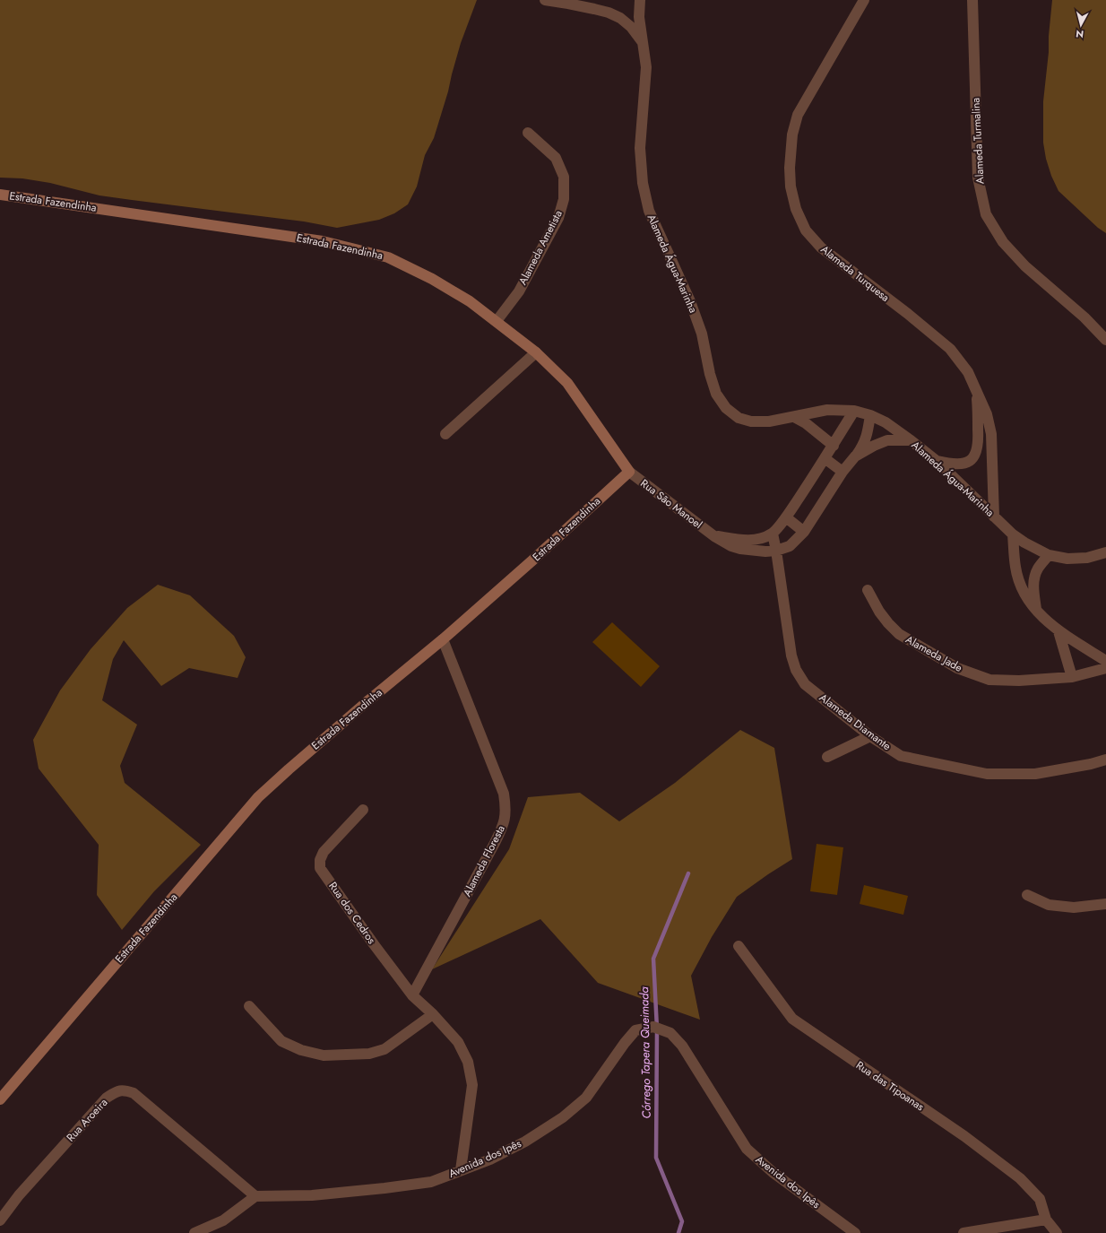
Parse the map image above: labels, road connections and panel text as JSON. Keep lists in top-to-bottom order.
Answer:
{
  "streets": {
    "street": [
      "Alameda Turmalina",
      "Estrada Fazendinha",
      "Alameda Ametista",
      "Alameda Água-Marinha",
      "Alameda Turquesa",
      "Rua São Manoel",
      "Alameda Jade",
      "Alameda Diamante",
      "Alameda Floresta",
      "Rua dos Cedros",
      "Rua das Tipoanas",
      "Rua Aroeira",
      "Avenida dos Ipês"
    ]
  },
  "crossings": [
    ["Estrada Fazendinha", "Alameda Ametista"],
    ["Estrada Fazendinha", "Rua São Manoel"],
    ["Estrada Fazendinha", "Alameda Floresta"],
    ["Alameda Água-Marinha", "Alameda Turquesa"],
    ["Rua São Manoel", "Alameda Diamante"],
    ["Alameda Floresta", "Rua dos Cedros"],
    ["Rua dos Cedros", "Avenida dos Ipês"],
    ["Rua Aroeira", "Avenida dos Ipês"]
  ],
  "water": ["Córrego Tapera Queimada"],
  "north": "bottom"
}
